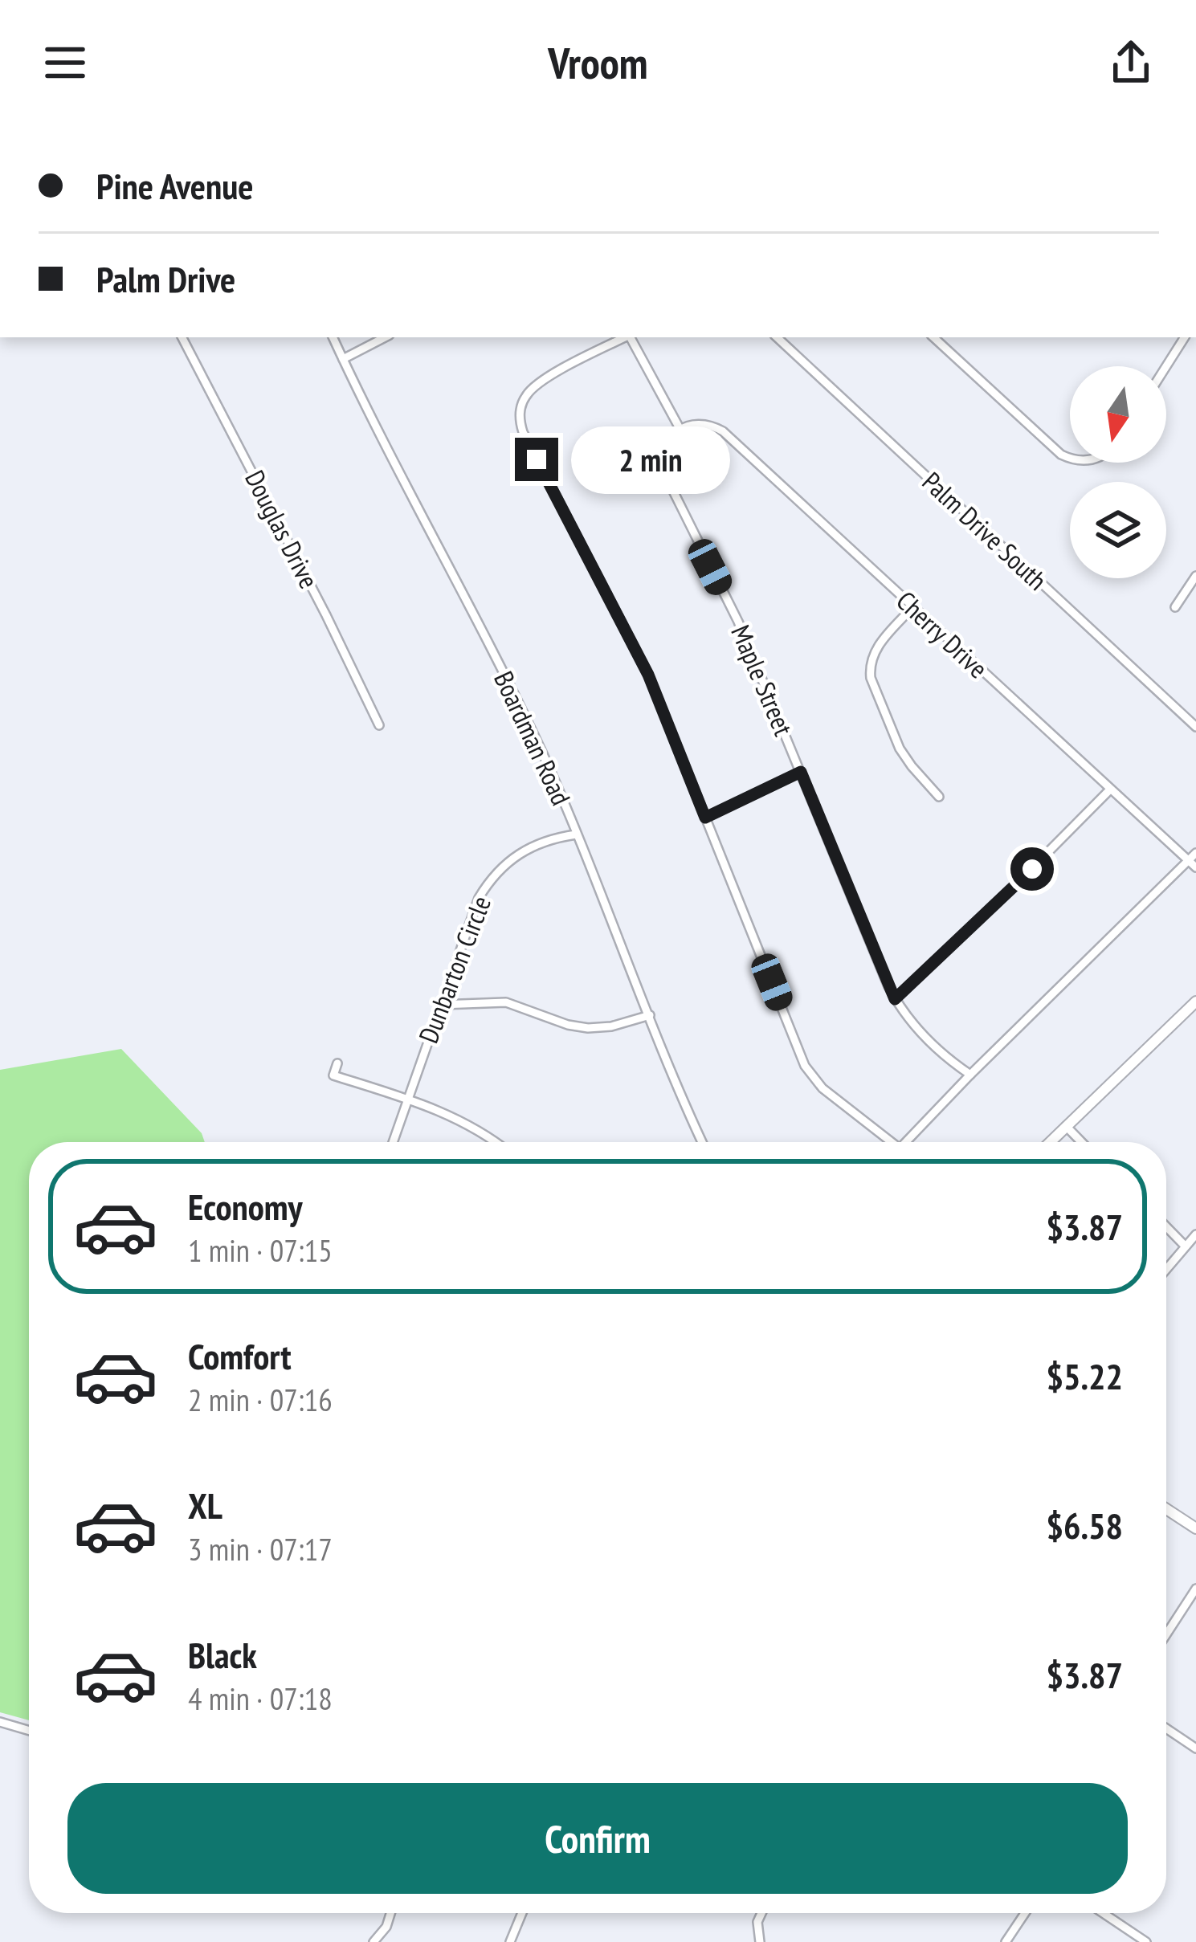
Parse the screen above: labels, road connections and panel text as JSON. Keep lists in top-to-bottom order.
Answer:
{
  "streets": {
    "street": [
      "Douglas Drive",
      "Palm Drive South",
      "Cherry Drive",
      "Maple Street",
      "Boardman Road",
      "Dunbarton Circle"
    ]
  },
  "crossings": [
    ["Cherry Drive", "Maple Street"],
    ["Boardman Road", "Dunbarton Circle"]
  ],
  "north": "bottom",
  "page": {
    "header": "Vroom",
    "banner": ["Pine Avenue", "Palm Drive"],
    "bubble": "2 min",
    "list": [
      {
        "name": "Economy",
        "note": "1 min · 07:15",
        "value": "$3.87"
      },
      {
        "name": "Comfort",
        "note": "2 min · 07:16",
        "value": "$5.22"
      },
      {
        "name": "XL",
        "note": "3 min · 07:17",
        "value": "$6.58"
      },
      {
        "name": "Black",
        "note": "4 min · 07:18",
        "value": "$3.87"
      }
    ],
    "buttons": "Confirm"
  }
}
